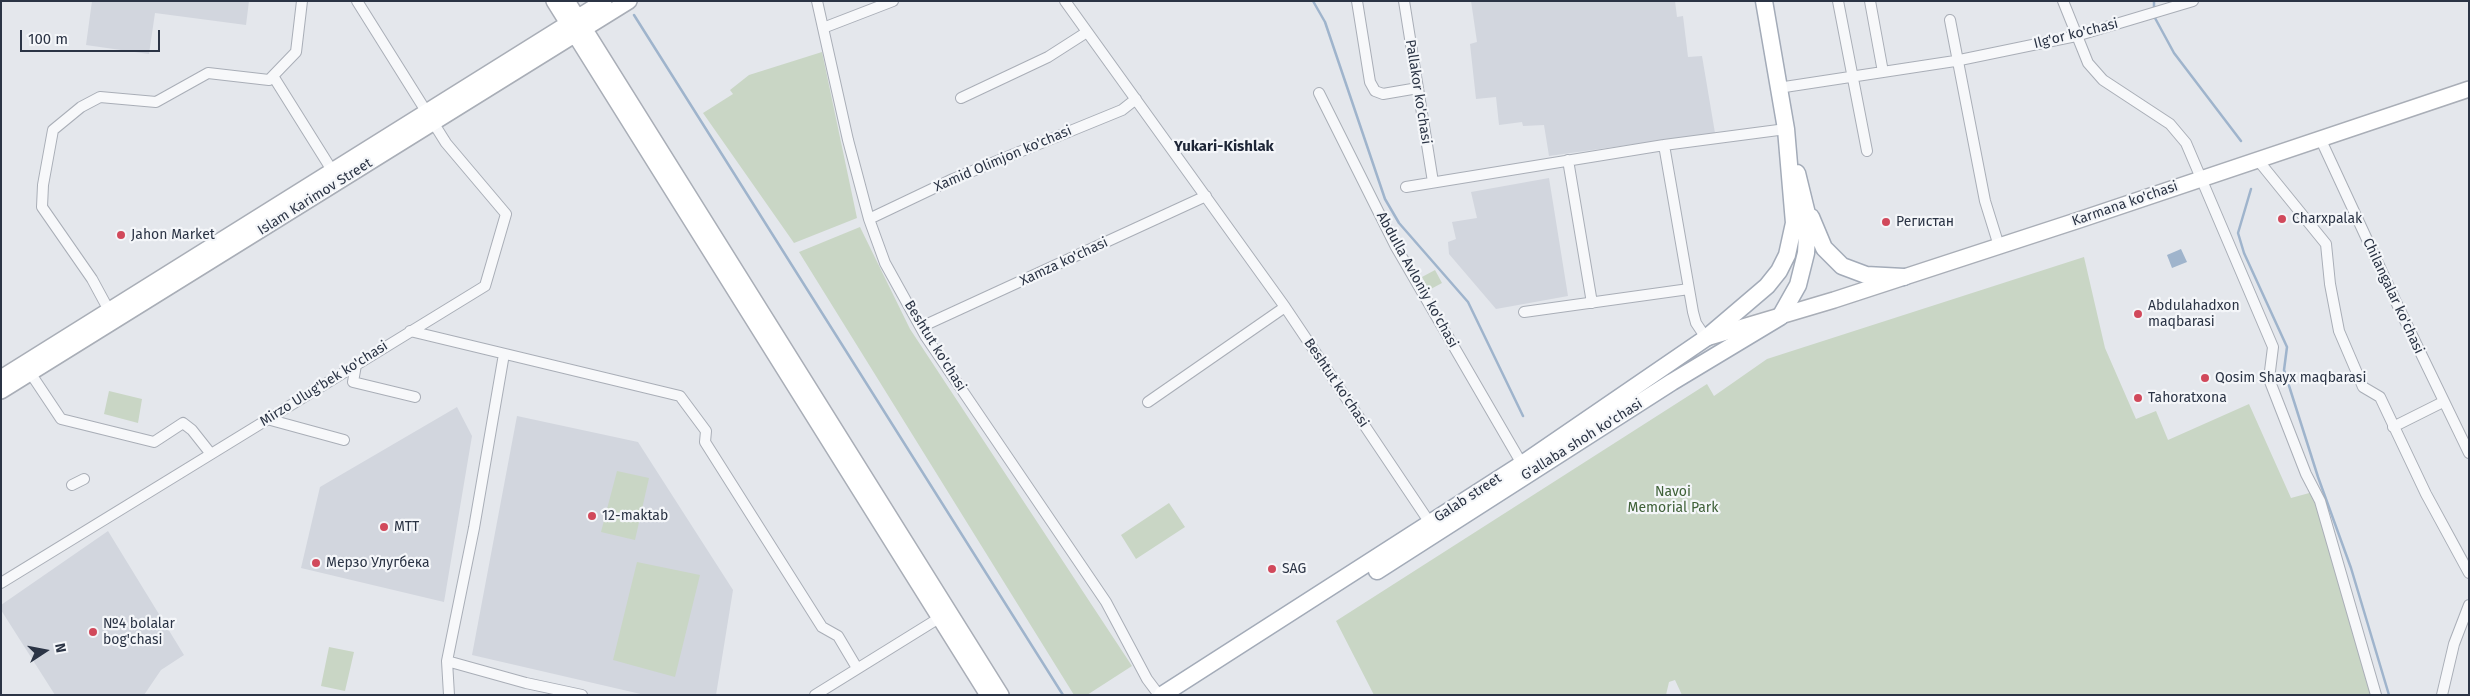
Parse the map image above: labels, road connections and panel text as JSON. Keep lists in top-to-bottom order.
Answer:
{
  "streets": {
    "main road": [
      "Islam Karimov Street",
      "Karmana ko'chasi",
      "G'allaba shoh ko'chasi",
      "Galab street"
    ],
    "street": [
      "Ilg'or ko'chasi",
      "Pallakor ko'chasi",
      "Xamid Olimjon ko'chasi",
      "Xamza ko'chasi",
      "Abdulla Avloniy ko'chasi",
      "Chilangalar ko'chasi",
      "Beshtut ko'chasi",
      "Mirzo Ulug'bek ko'chasi"
    ]
  },
  "crossings": [
    ["Xamid Olimjon ko'chasi", "Beshtut ko'chasi"],
    ["Islam Karimov Street", "Mirzo Ulug'bek ko'chasi"],
    ["Karmana ko'chasi", "Chilangalar ko'chasi"],
    ["Karmana ko'chasi", "G'allaba shoh ko'chasi"],
    ["Karmana ko'chasi", "Galab street"],
    ["Xamza ko'chasi", "Beshtut ko'chasi"],
    ["Abdulla Avloniy ko'chasi", "Galab street"],
    ["Beshtut ko'chasi", "Galab street"],
    ["G'allaba shoh ko'chasi", "Galab street"]
  ],
  "districts": ["Yukari-Kishlak"],
  "parks": ["Navoi Memorial Park"],
  "places": [
    "Charxpalak",
    "Регистан",
    "Jahon Market",
    "Abdulahadxon maqbarasi",
    "Qosim Shayx maqbarasi",
    "Tahoratxona",
    "12-maktab",
    "MTT",
    "Мерзо Улугбека",
    "SAG",
    "№4 bolalar bog'chasi"
  ],
  "scale_bar": "100 m",
  "north": "right"
}
